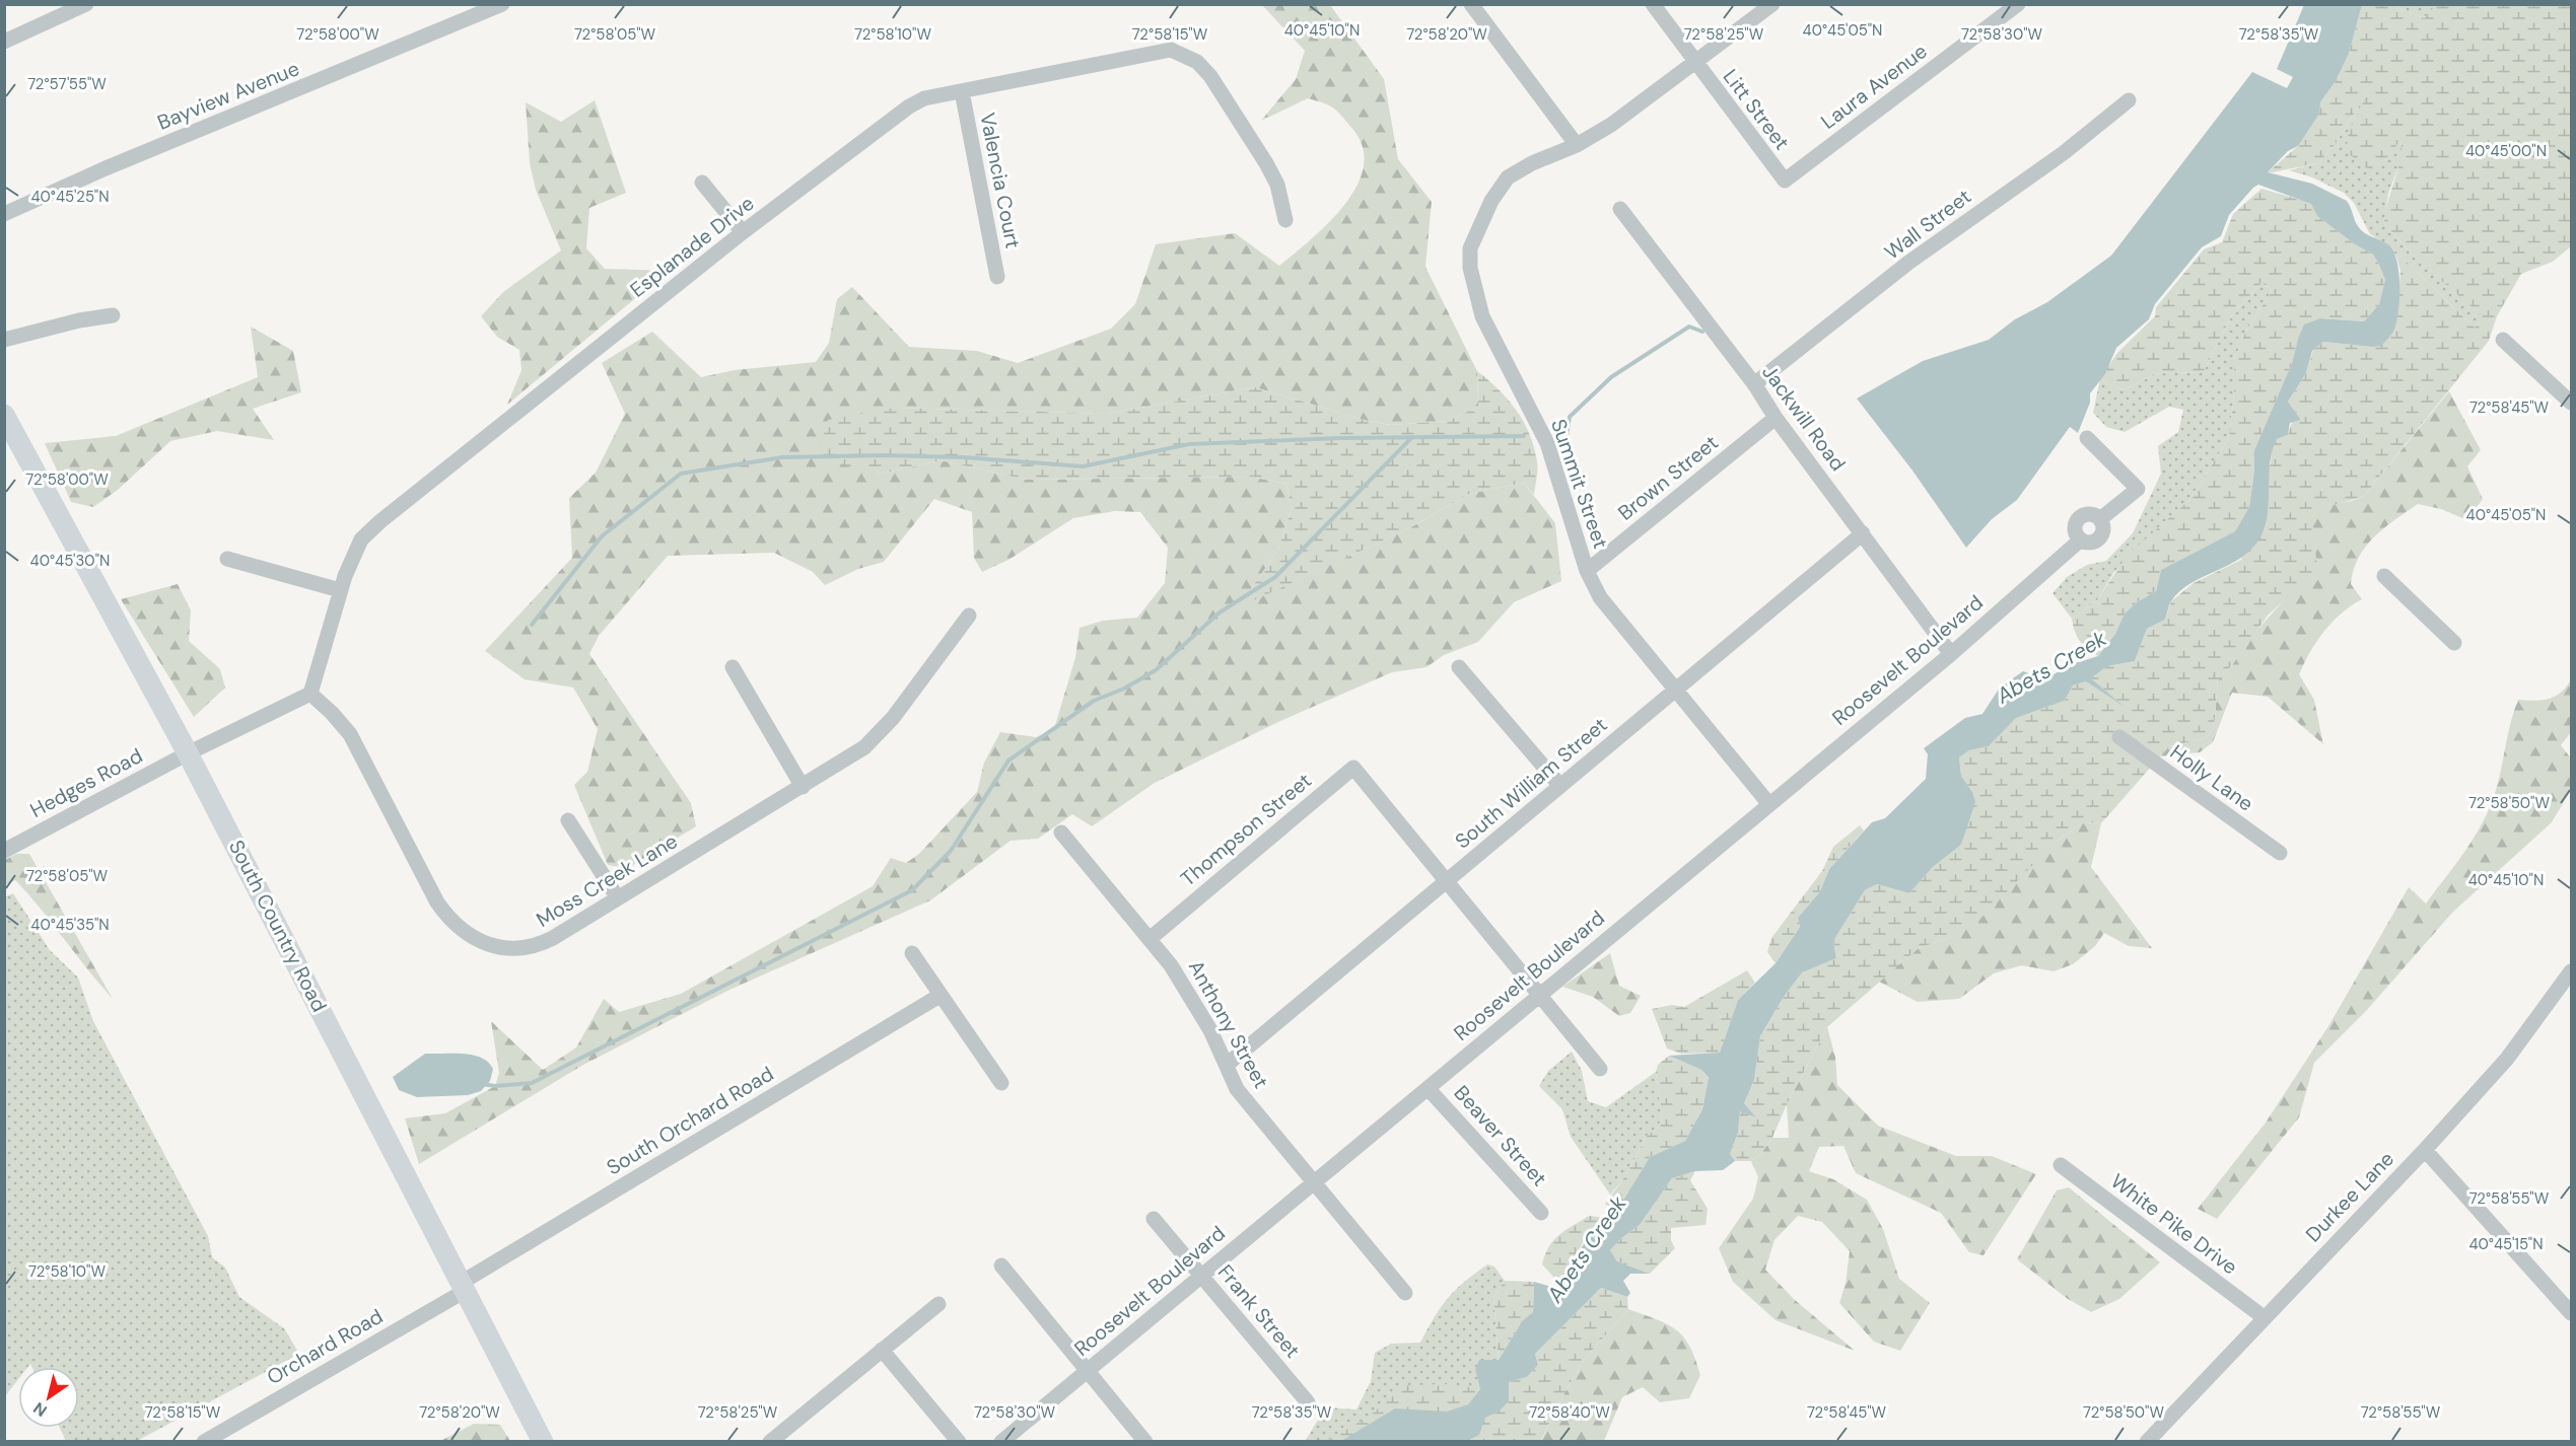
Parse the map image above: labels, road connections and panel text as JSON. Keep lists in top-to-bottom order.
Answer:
{
  "streets": {
    "main road": ["South Country Road"],
    "street": [
      "Laura Avenue",
      "Bayview Avenue",
      "Litt Street",
      "Valencia Court",
      "Wall Street",
      "Esplanade Drive",
      "Jackwill Road",
      "Brown Street",
      "Summit Street",
      "Roosevelt Boulevard",
      "Holly Lane",
      "Hedges Road",
      "South William Street",
      "Thompson Street",
      "Moss Creek Lane",
      "Anthony Street",
      "South Orchard Road",
      "Beaver Street",
      "Durkee Lane",
      "White Pike Drive",
      "Frank Street",
      "Orchard Road"
    ]
  },
  "crossings": [
    ["Laura Avenue", "Litt Street"],
    ["Litt Street", "Summit Street"],
    ["Valencia Court", "Esplanade Drive"],
    ["Wall Street", "Jackwill Road"],
    ["Esplanade Drive", "Moss Creek Lane"],
    ["Jackwill Road", "Brown Street"],
    ["Jackwill Road", "Roosevelt Boulevard"],
    ["Jackwill Road", "South William Street"],
    ["Brown Street", "Summit Street"],
    ["Summit Street", "Roosevelt Boulevard"],
    ["Summit Street", "South William Street"],
    ["Roosevelt Boulevard", "Anthony Street"],
    ["Roosevelt Boulevard", "Beaver Street"],
    ["Roosevelt Boulevard", "Frank Street"],
    ["Hedges Road", "South Country Road"],
    ["South William Street", "Thompson Street"],
    ["South William Street", "Anthony Street"],
    ["Thompson Street", "Anthony Street"],
    ["South Country Road", "South Orchard Road"],
    ["South Country Road", "Orchard Road"],
    ["South Orchard Road", "Orchard Road"],
    ["Durkee Lane", "White Pike Drive"]
  ],
  "water": ["Abets Creek"],
  "north": "bottom left",
  "coordinates": [
    "40°45'10\"N",
    "40°45'05\"N",
    "72°58'00\"W",
    "72°58'05\"W",
    "72°58'10\"W",
    "72°58'15\"W",
    "72°58'20\"W",
    "72°58'25\"W",
    "72°58'30\"W",
    "72°58'35\"W",
    "72°57'55\"W",
    "40°45'00\"N",
    "40°45'25\"N",
    "72°58'45\"W",
    "40°45'30\"N",
    "72°58'50\"W",
    "40°45'35\"N",
    "72°58'55\"W",
    "40°45'15\"N",
    "72°58'40\"W"
  ]
}
